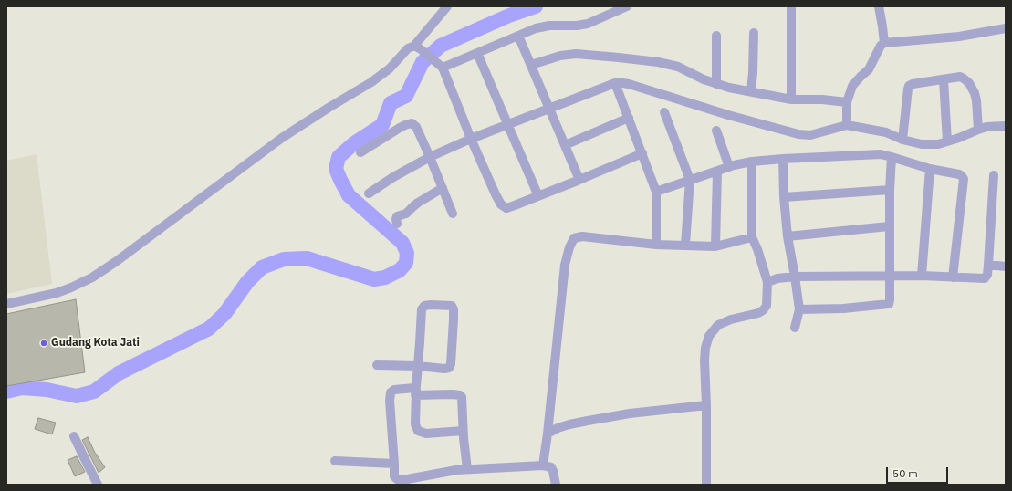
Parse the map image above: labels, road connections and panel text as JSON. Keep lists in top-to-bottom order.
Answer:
{
  "places": ["Gudang Kota Jati"],
  "scale_bar": "50 m"
}
